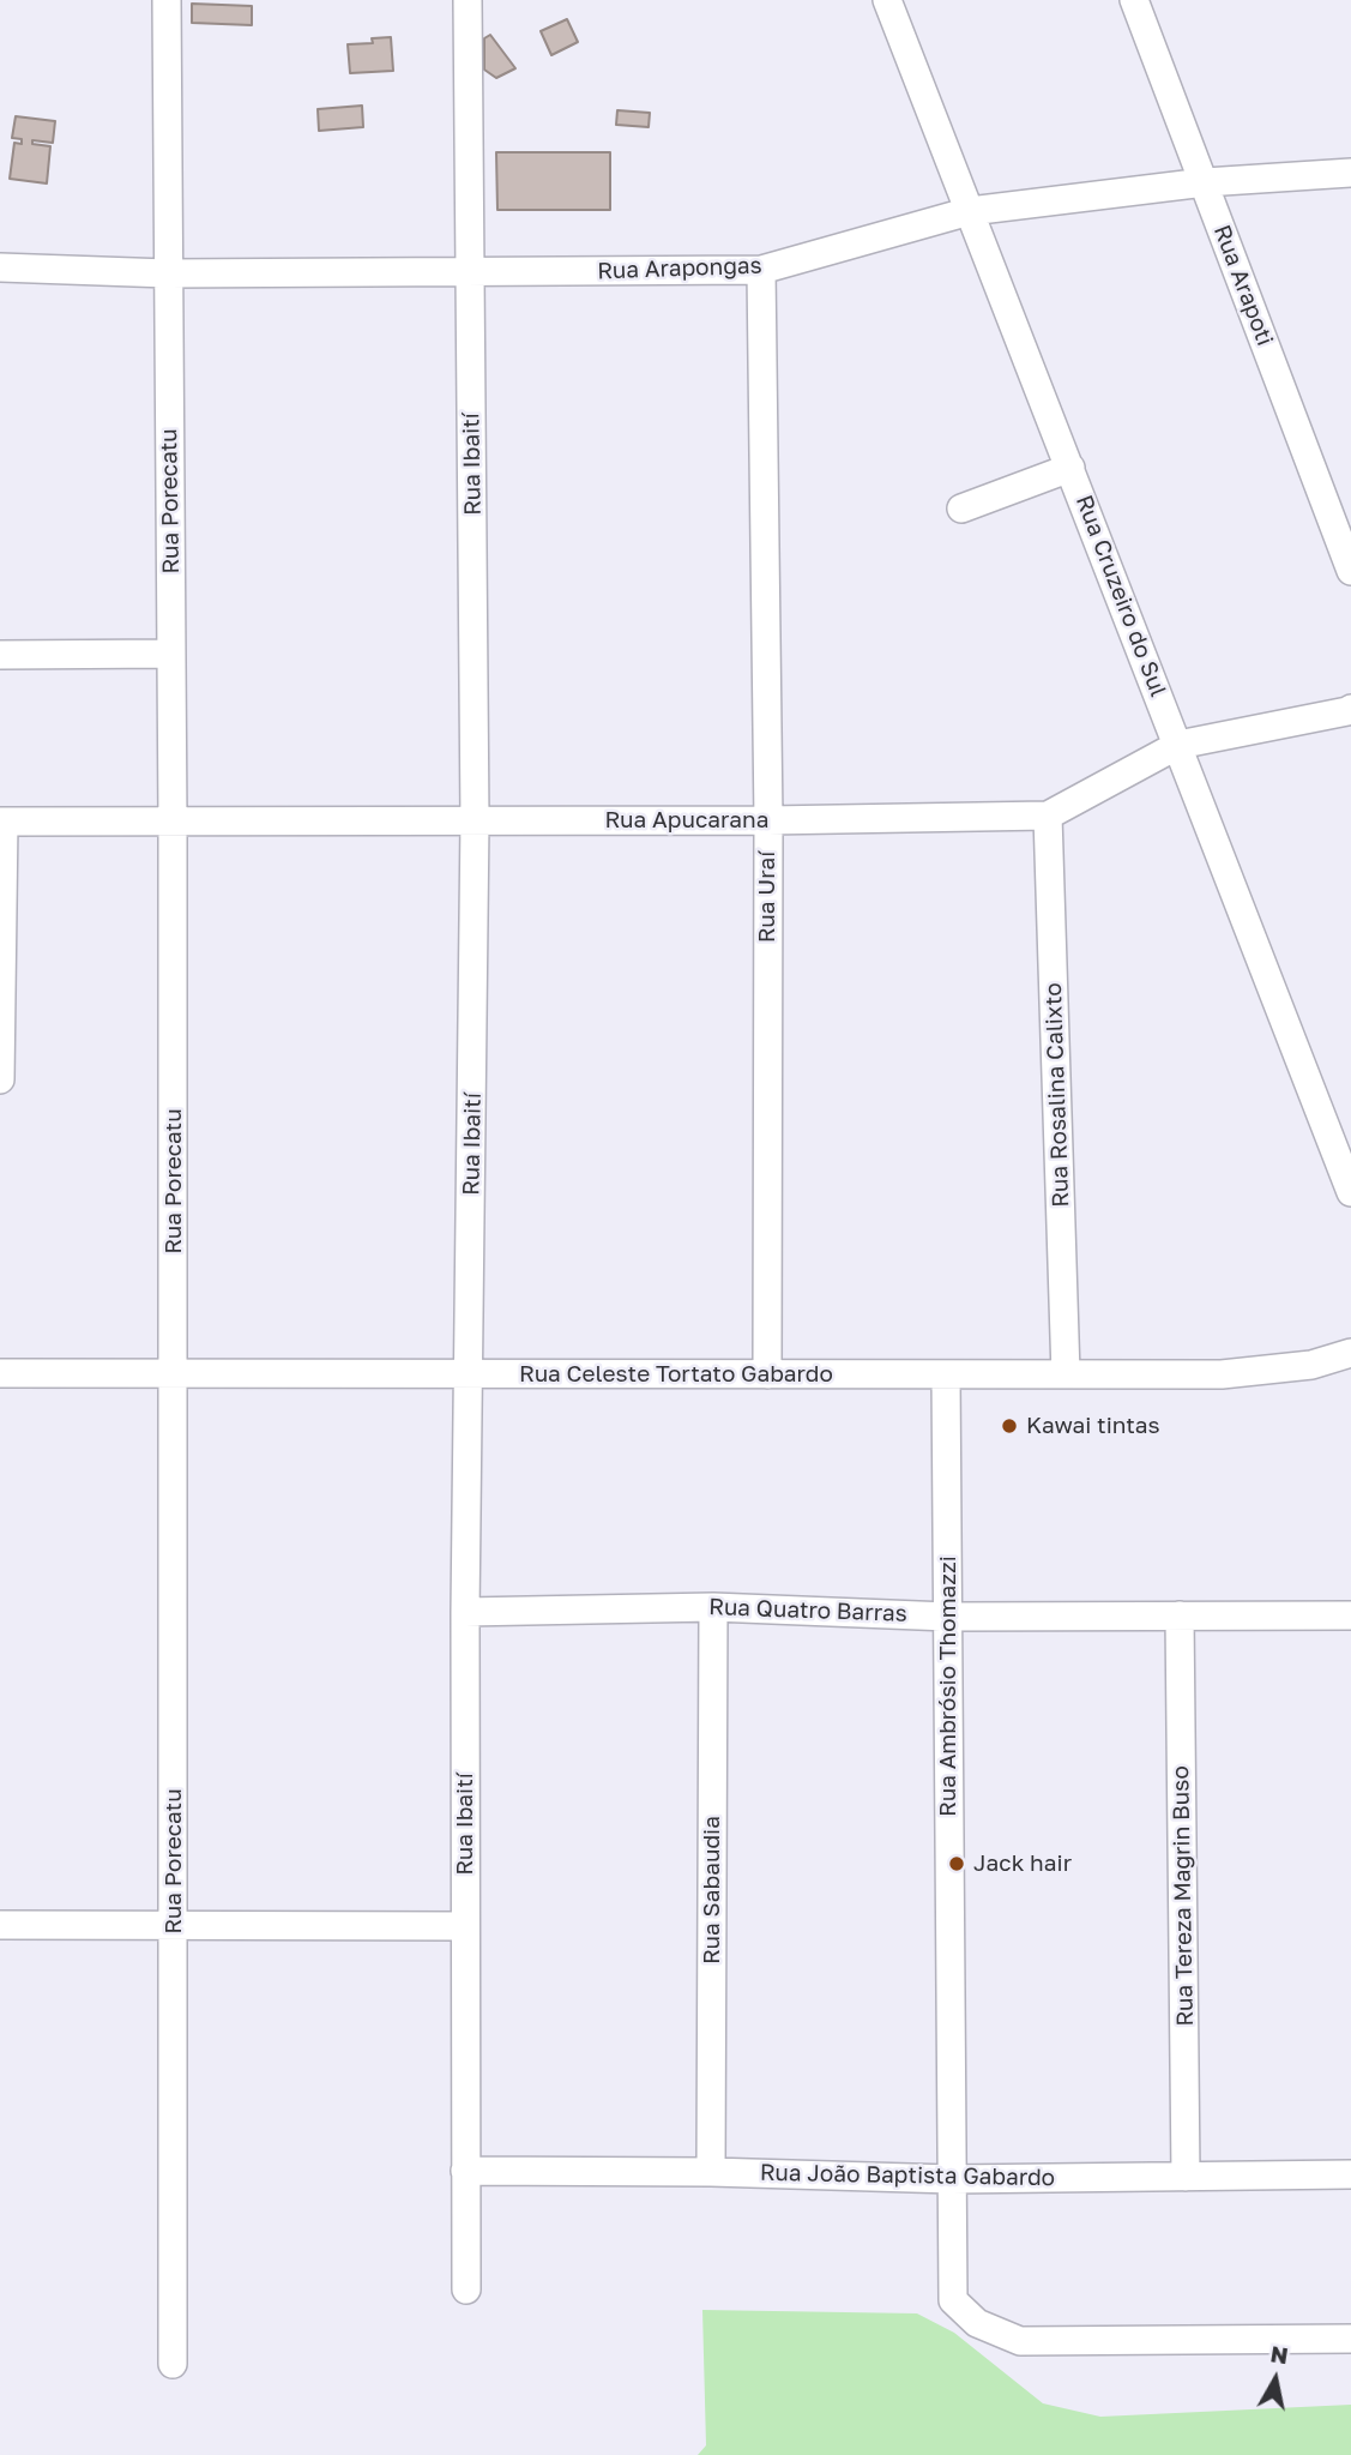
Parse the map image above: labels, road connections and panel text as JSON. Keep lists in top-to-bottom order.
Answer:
{
  "streets": {
    "street": [
      "Rua Arapongas",
      "Rua Arapoti",
      "Rua Ibaití",
      "Rua Porecatu",
      "Rua Cruzeiro do Sul",
      "Rua Apucarana",
      "Rua Uraí",
      "Rua Rosalina Calixto",
      "Rua Celeste Tortato Gabardo",
      "Rua Quatro Barras",
      "Rua Ambrósio Thomazzi",
      "Rua Sabaudia",
      "Rua Tereza Magrin Buso",
      "Rua João Baptista Gabardo"
    ]
  },
  "crossings": [
    ["Rua Arapongas", "Rua Arapoti"],
    ["Rua Arapongas", "Rua Ibaití"],
    ["Rua Arapongas", "Rua Porecatu"],
    ["Rua Arapongas", "Rua Cruzeiro do Sul"],
    ["Rua Arapongas", "Rua Uraí"],
    ["Rua Ibaití", "Rua Apucarana"],
    ["Rua Ibaití", "Rua Celeste Tortato Gabardo"],
    ["Rua Ibaití", "Rua Quatro Barras"],
    ["Rua Ibaití", "Rua João Baptista Gabardo"],
    ["Rua Porecatu", "Rua Apucarana"],
    ["Rua Porecatu", "Rua Celeste Tortato Gabardo"],
    ["Rua Cruzeiro do Sul", "Rua Apucarana"],
    ["Rua Apucarana", "Rua Uraí"],
    ["Rua Apucarana", "Rua Rosalina Calixto"],
    ["Rua Uraí", "Rua Celeste Tortato Gabardo"],
    ["Rua Rosalina Calixto", "Rua Celeste Tortato Gabardo"],
    ["Rua Celeste Tortato Gabardo", "Rua Ambrósio Thomazzi"],
    ["Rua Quatro Barras", "Rua Ambrósio Thomazzi"],
    ["Rua Quatro Barras", "Rua Sabaudia"],
    ["Rua Quatro Barras", "Rua Tereza Magrin Buso"],
    ["Rua Ambrósio Thomazzi", "Rua João Baptista Gabardo"],
    ["Rua Sabaudia", "Rua João Baptista Gabardo"],
    ["Rua Tereza Magrin Buso", "Rua João Baptista Gabardo"]
  ],
  "places": ["Kawai tintas", "Jack hair"],
  "north": "top"
}
